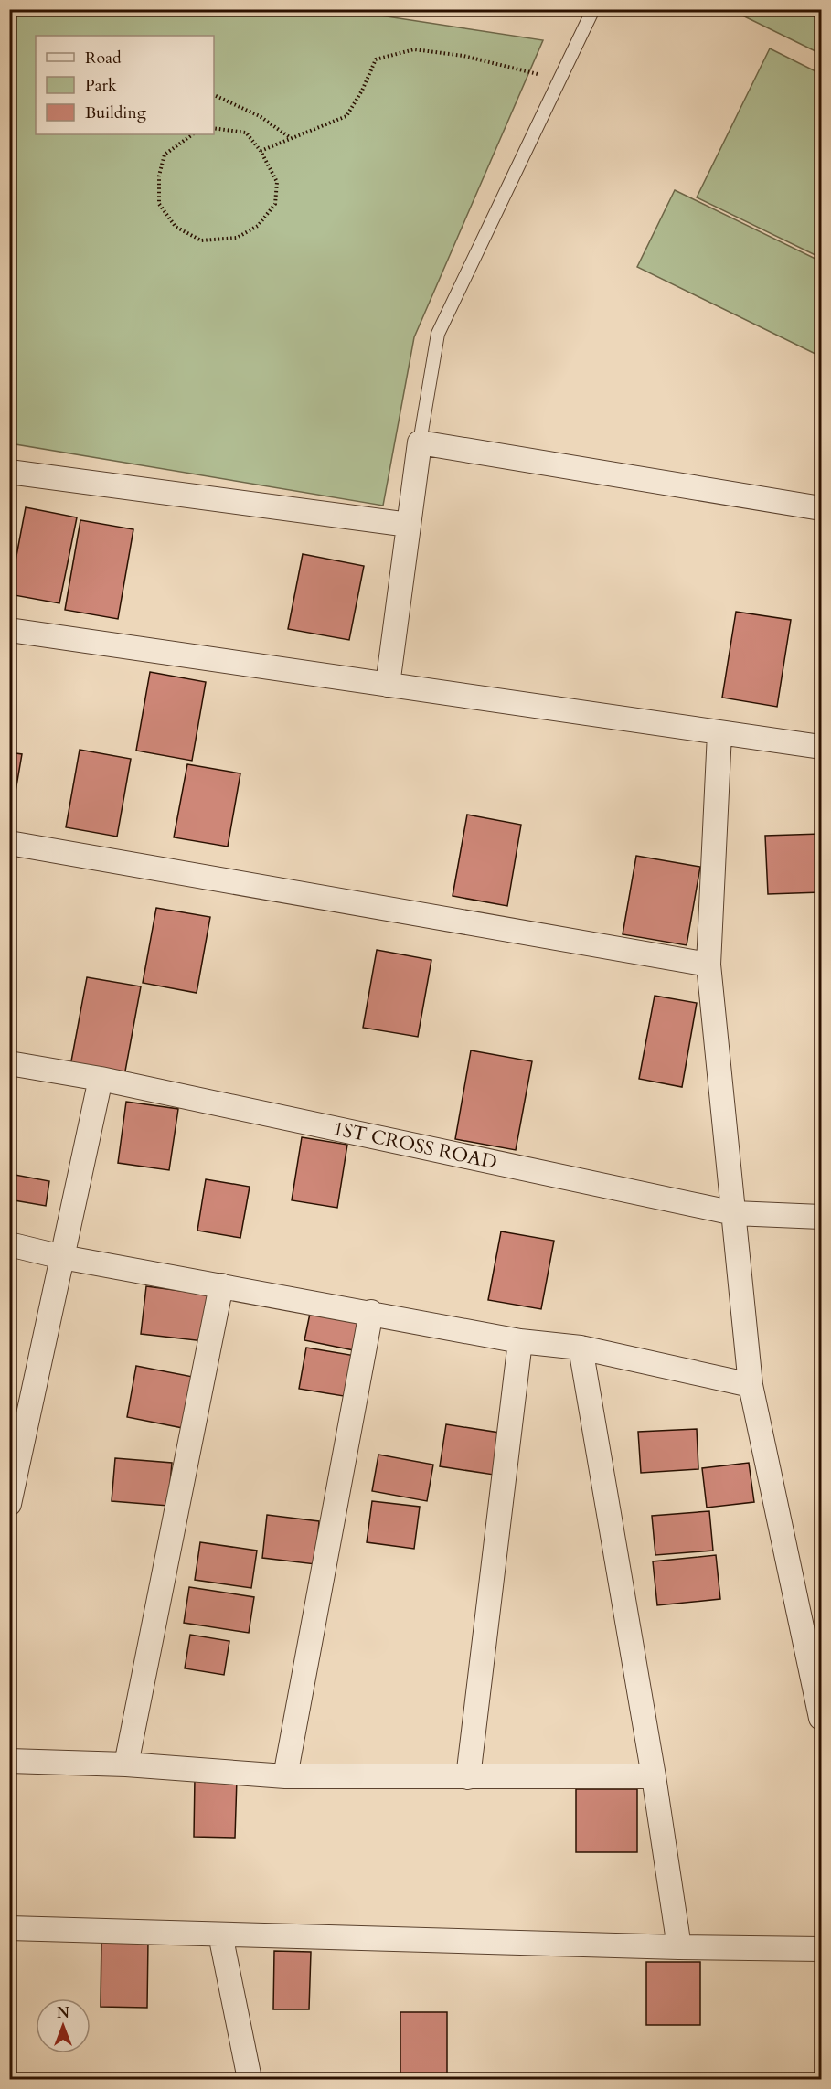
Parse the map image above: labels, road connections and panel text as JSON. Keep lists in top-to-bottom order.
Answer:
{
  "streets": {
    "street": ["1ST CROSS ROAD"]
  },
  "legend": ["Road", "Park", "Building"],
  "north": "top"
}
